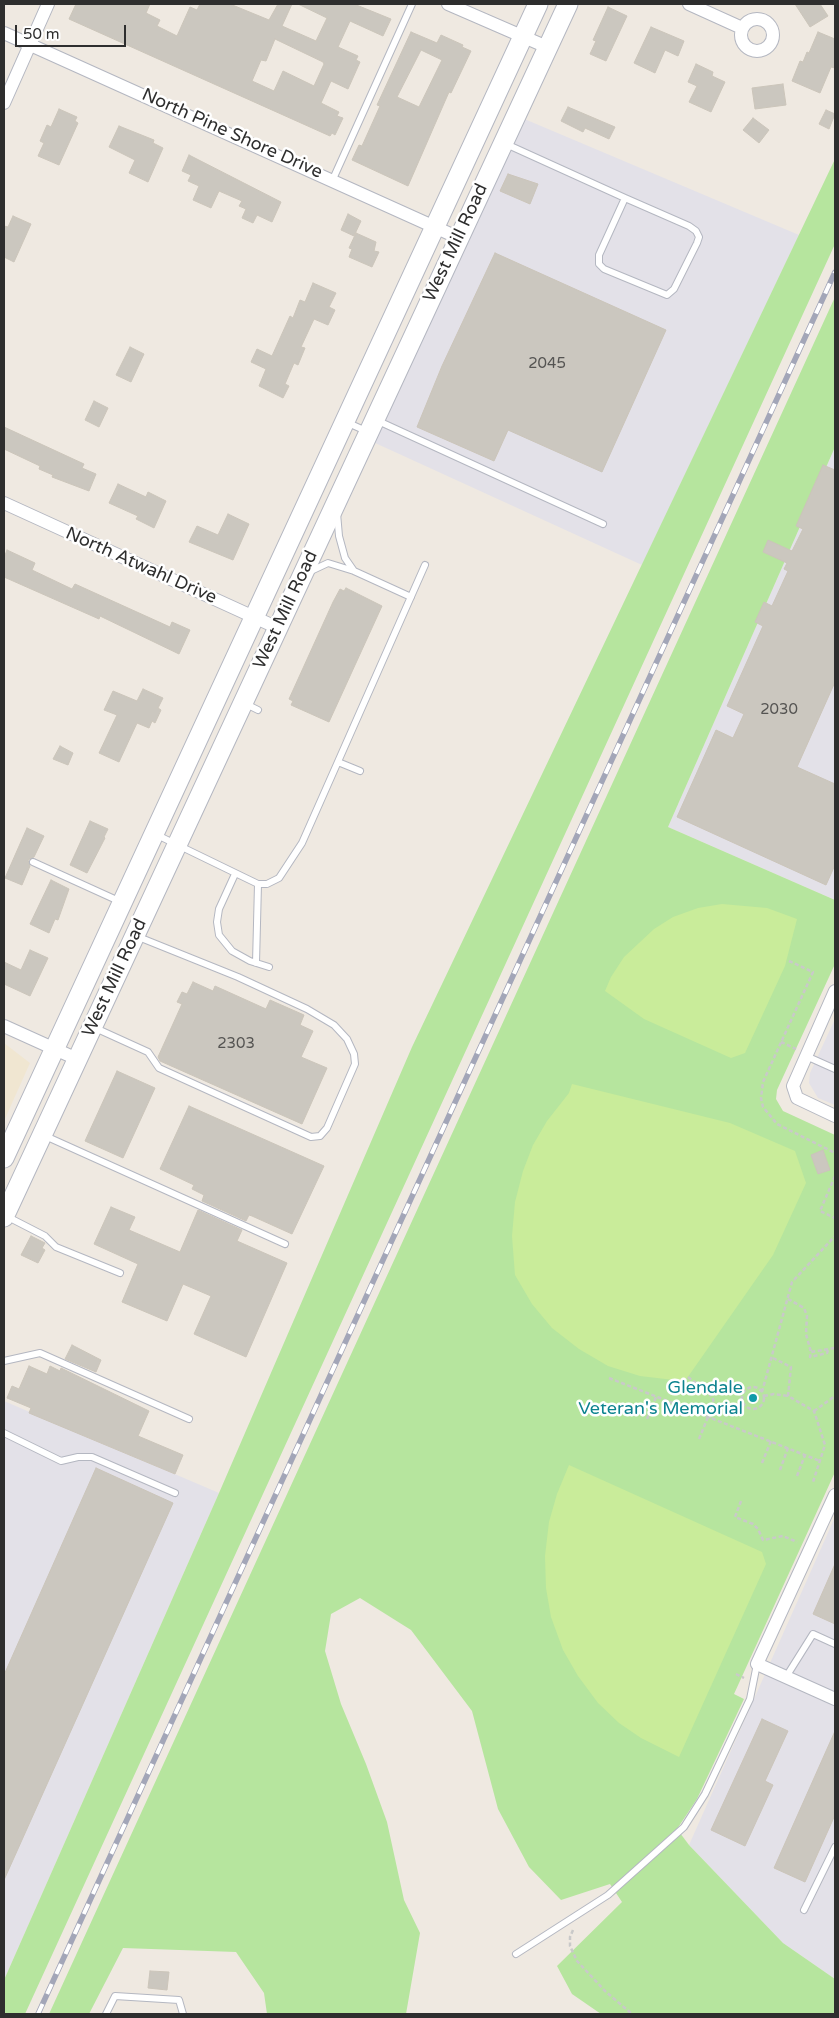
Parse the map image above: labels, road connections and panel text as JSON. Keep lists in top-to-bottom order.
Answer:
{
  "streets": {
    "main road": ["West Mill Road"],
    "street": ["North Pine Shore Drive", "North Atwahl Drive"]
  },
  "crossings": [
    ["North Pine Shore Drive", "West Mill Road"],
    ["West Mill Road", "North Atwahl Drive"]
  ],
  "places": ["Glendale Veteran's Memorial"],
  "house_numbers": ["2045", "2030", "2303"],
  "scale_bar": "50 m"
}
